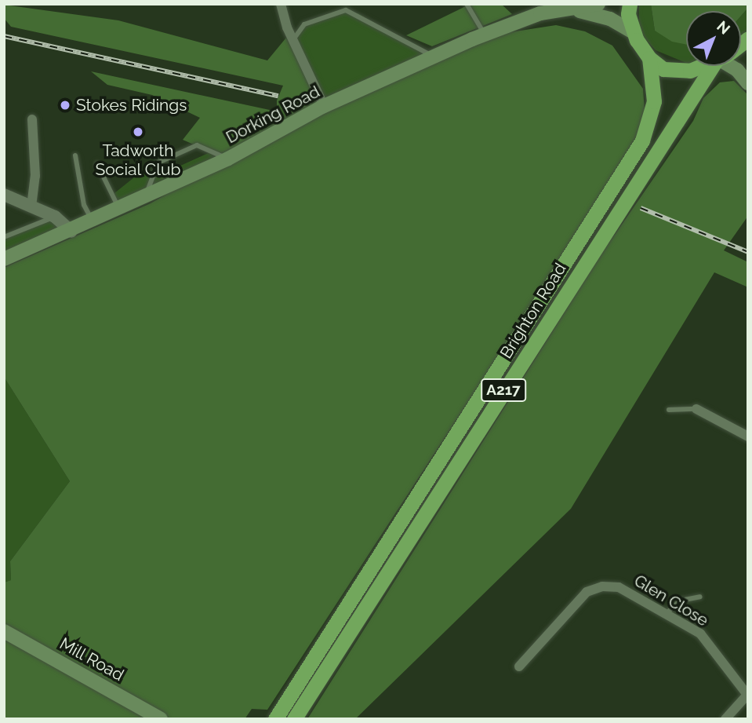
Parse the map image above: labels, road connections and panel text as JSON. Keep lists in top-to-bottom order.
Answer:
{
  "streets": {
    "highway": ["Brighton Road", "A217"],
    "main road": ["Dorking Road", "Mill Road"],
    "street": ["Glen Close"]
  },
  "places": ["Stokes Ridings", "Tadworth Social Club"],
  "north": "top right"
}
